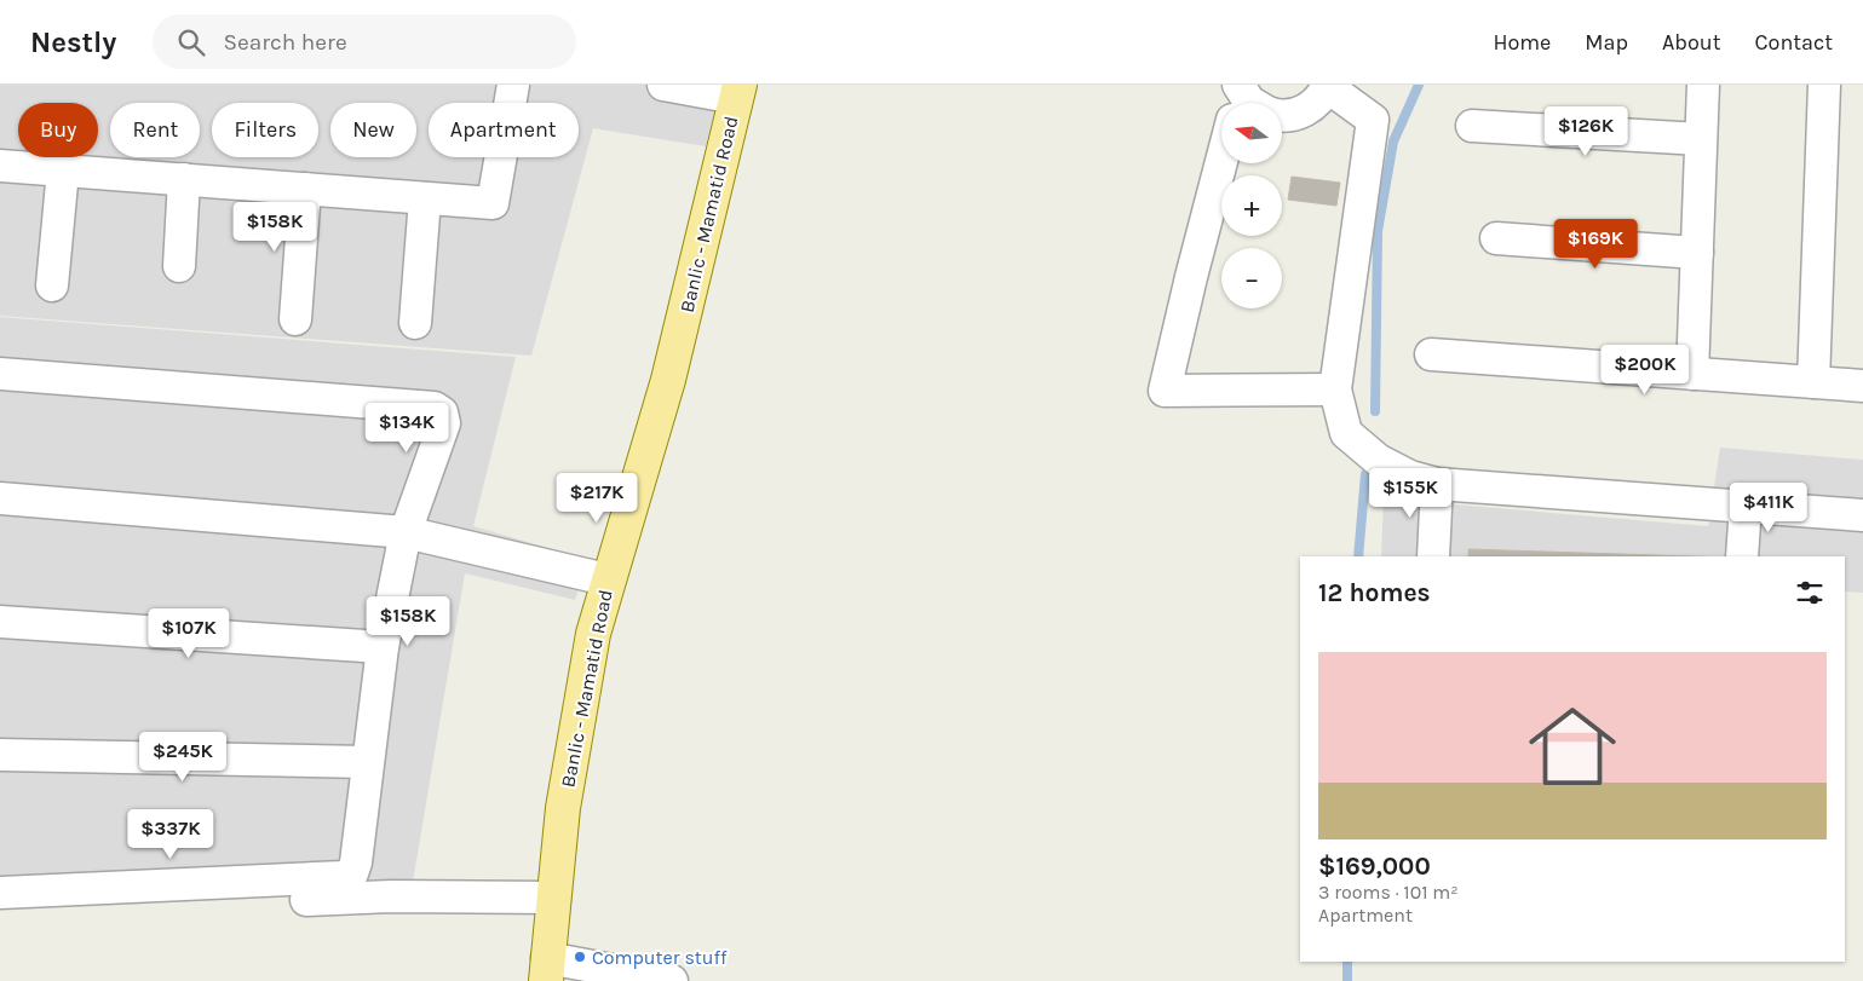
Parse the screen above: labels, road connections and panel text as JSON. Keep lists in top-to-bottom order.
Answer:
{
  "streets": {
    "main road": ["Banlic - Mamatid Road"]
  },
  "places": ["Computer stuff"],
  "north": "left",
  "page": {
    "header": "Nestly",
    "search": "Search here",
    "nav": [
      "Home",
      "Map",
      "About",
      "Contact"
    ],
    "map_buttons": ["+", "−"],
    "chip": [
      "Buy",
      "Rent",
      "Filters",
      "New",
      "Apartment"
    ],
    "price": [
      "$126K",
      "$158K",
      "$169K",
      "$200K",
      "$134K",
      "$155K",
      "$217K",
      "$411K",
      "$158K",
      "$107K",
      "$245K",
      "$337K"
    ],
    "heading": "12 homes",
    "list": [
      {
        "name": "$169,000",
        "note": "3 rooms · 101 m² · Apartment"
      }
    ]
  }
}
